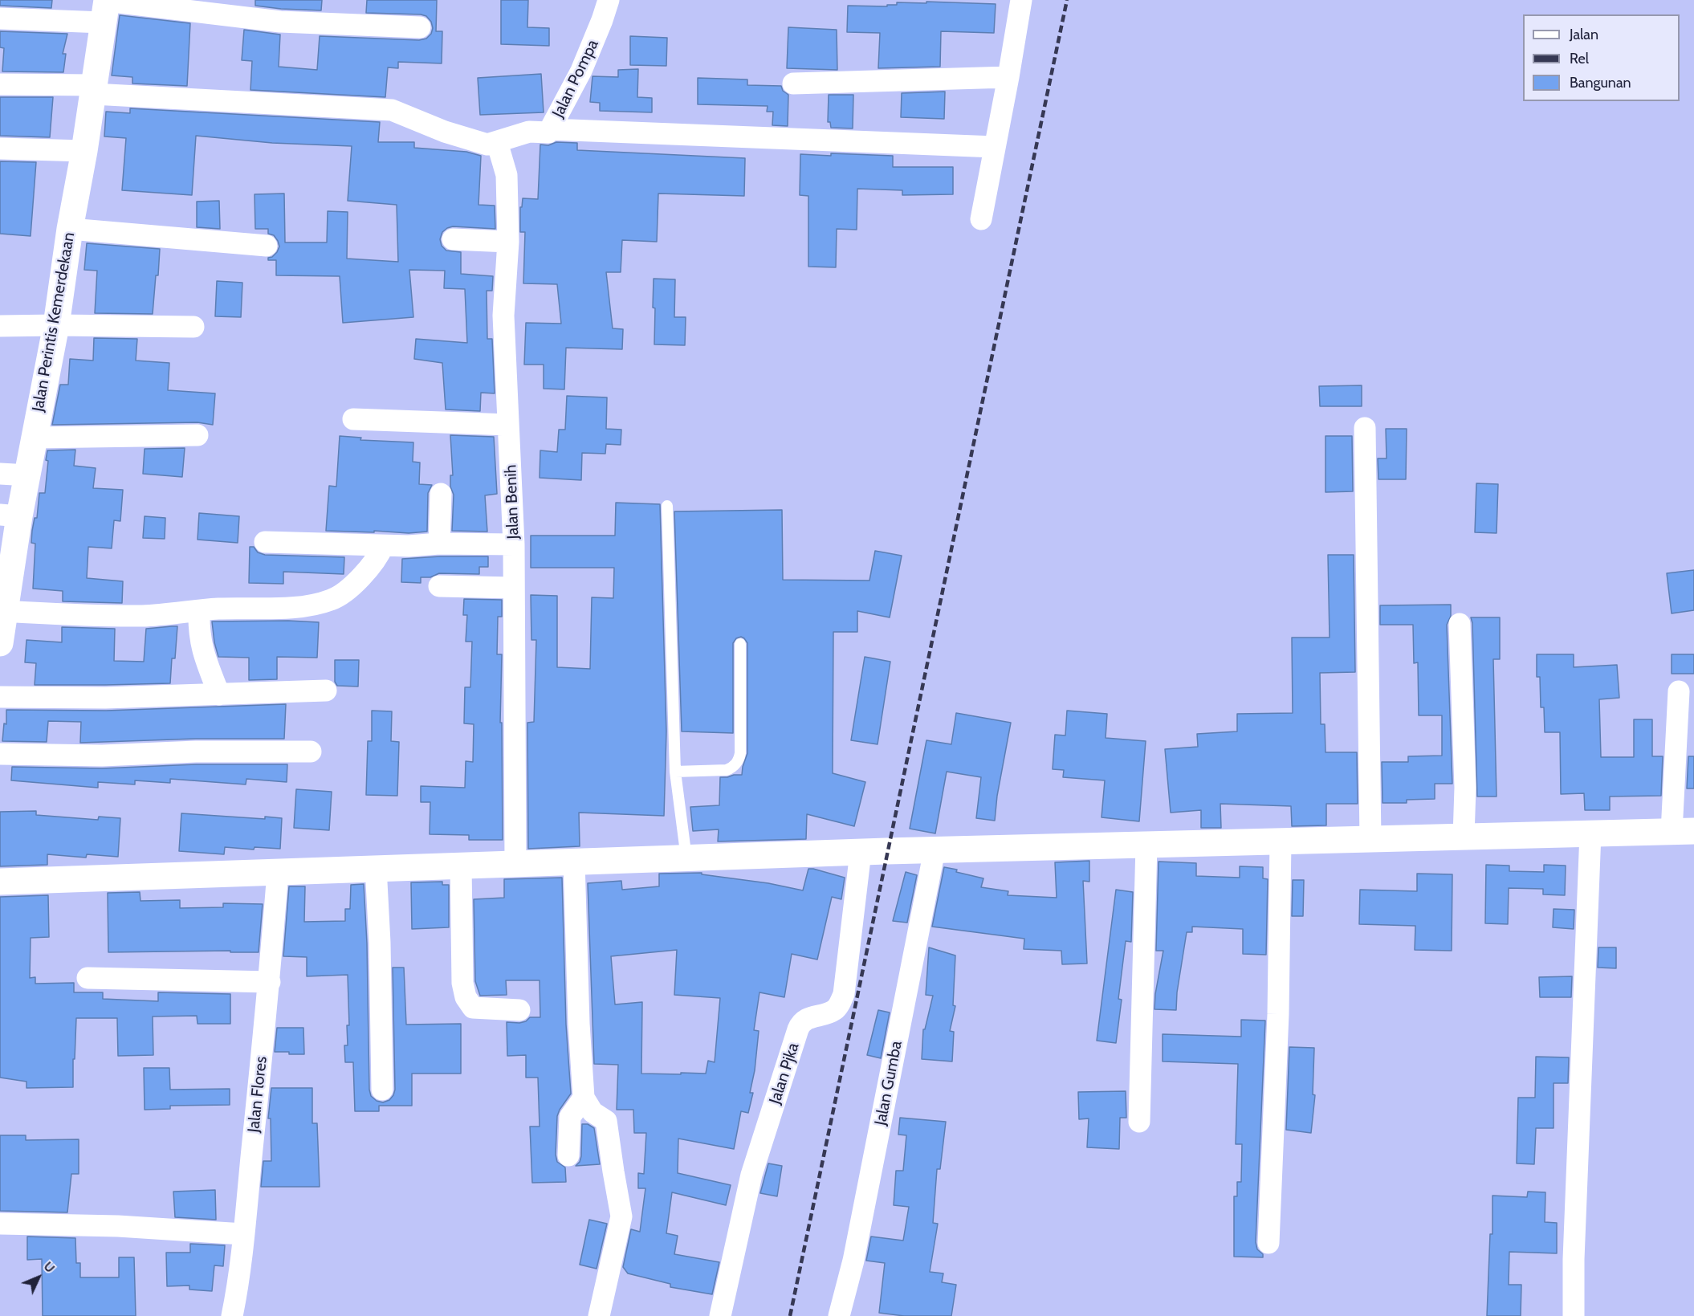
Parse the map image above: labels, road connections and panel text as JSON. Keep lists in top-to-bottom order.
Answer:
{
  "streets": {
    "street": [
      "Jalan Pompa",
      "Jalan Perintis Kemerdekaan",
      "Jalan Benih",
      "Jalan Pjka",
      "Jalan Gumba",
      "Jalan Flores"
    ]
  },
  "crossings": [
    ["Jalan Pompa", "Jalan Benih"]
  ],
  "legend": ["Jalan", "Rel", "Bangunan"],
  "north": "top right"
}
